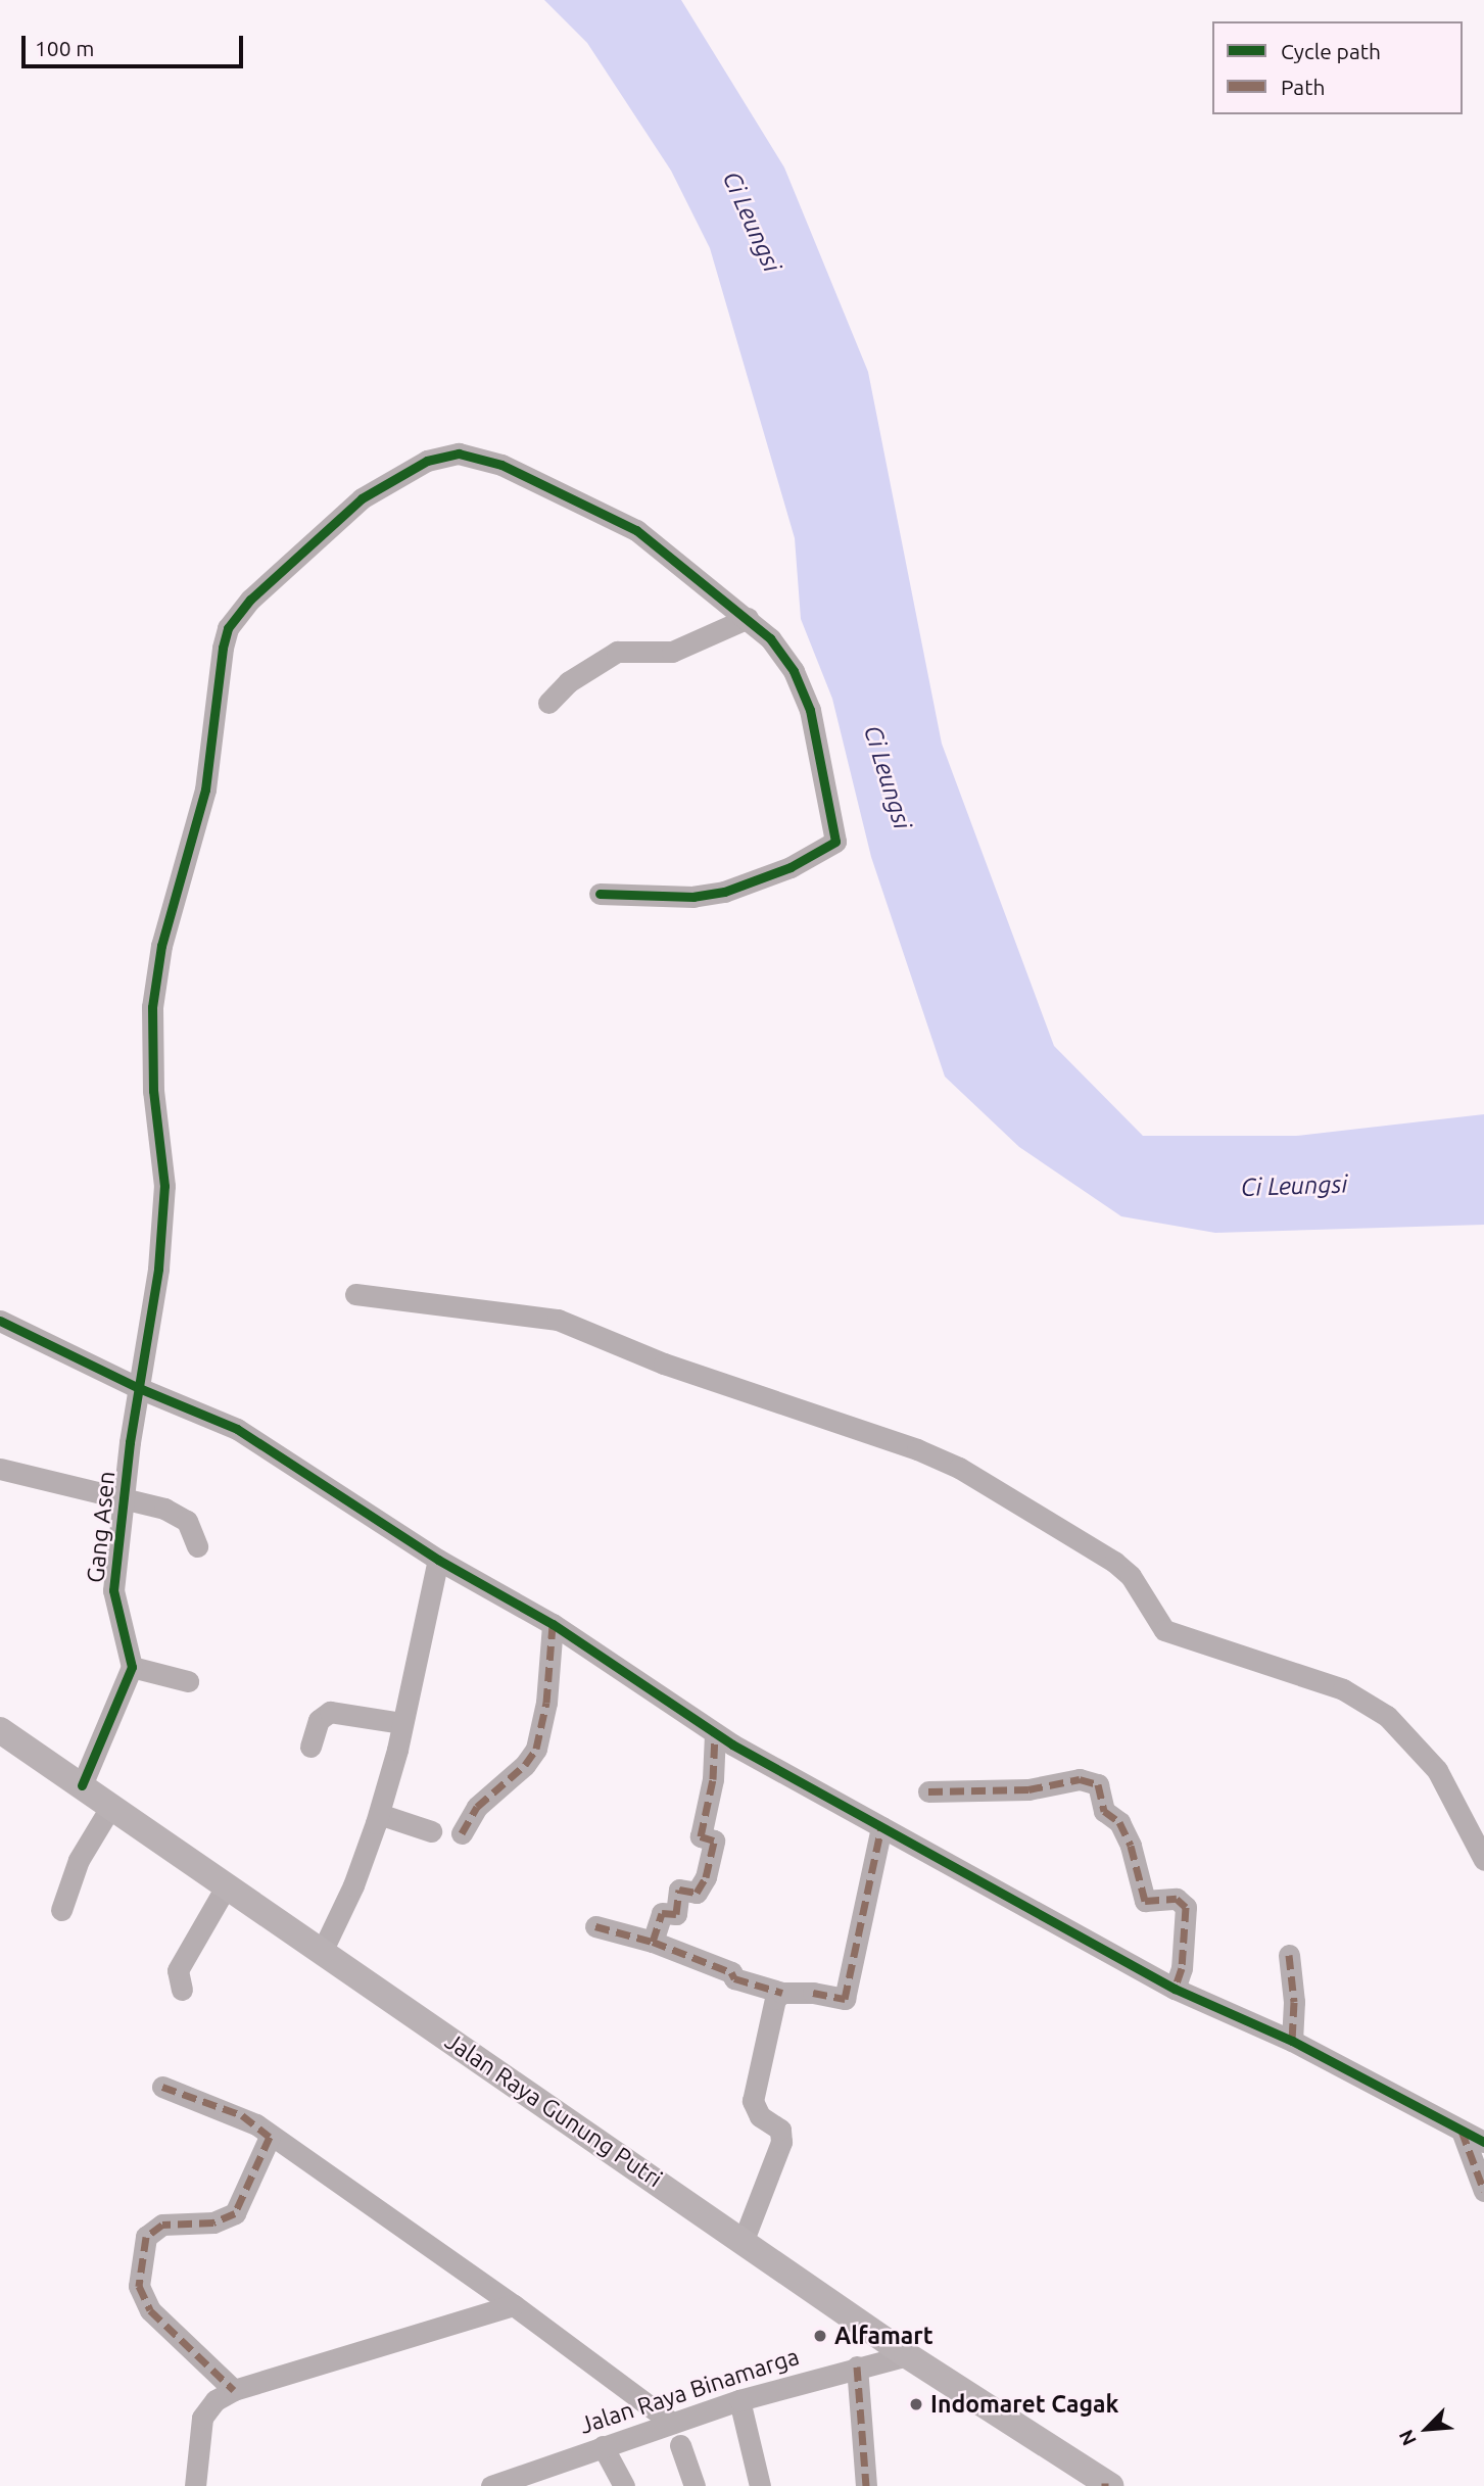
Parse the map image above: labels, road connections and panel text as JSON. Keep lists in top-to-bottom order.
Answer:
{
  "streets": {
    "main road": ["Jalan Raya Gunung Putri"],
    "street": ["Gang Asen", "Jalan Raya Binamarga"]
  },
  "crossings": [
    ["Jalan Raya Gunung Putri", "Jalan Raya Binamarga"]
  ],
  "water": ["Ci Leungsi"],
  "places": ["Alfamart", "Indomaret Cagak"],
  "legend": ["Cycle path", "Path"],
  "scale_bar": "100 m",
  "north": "bottom left"
}
